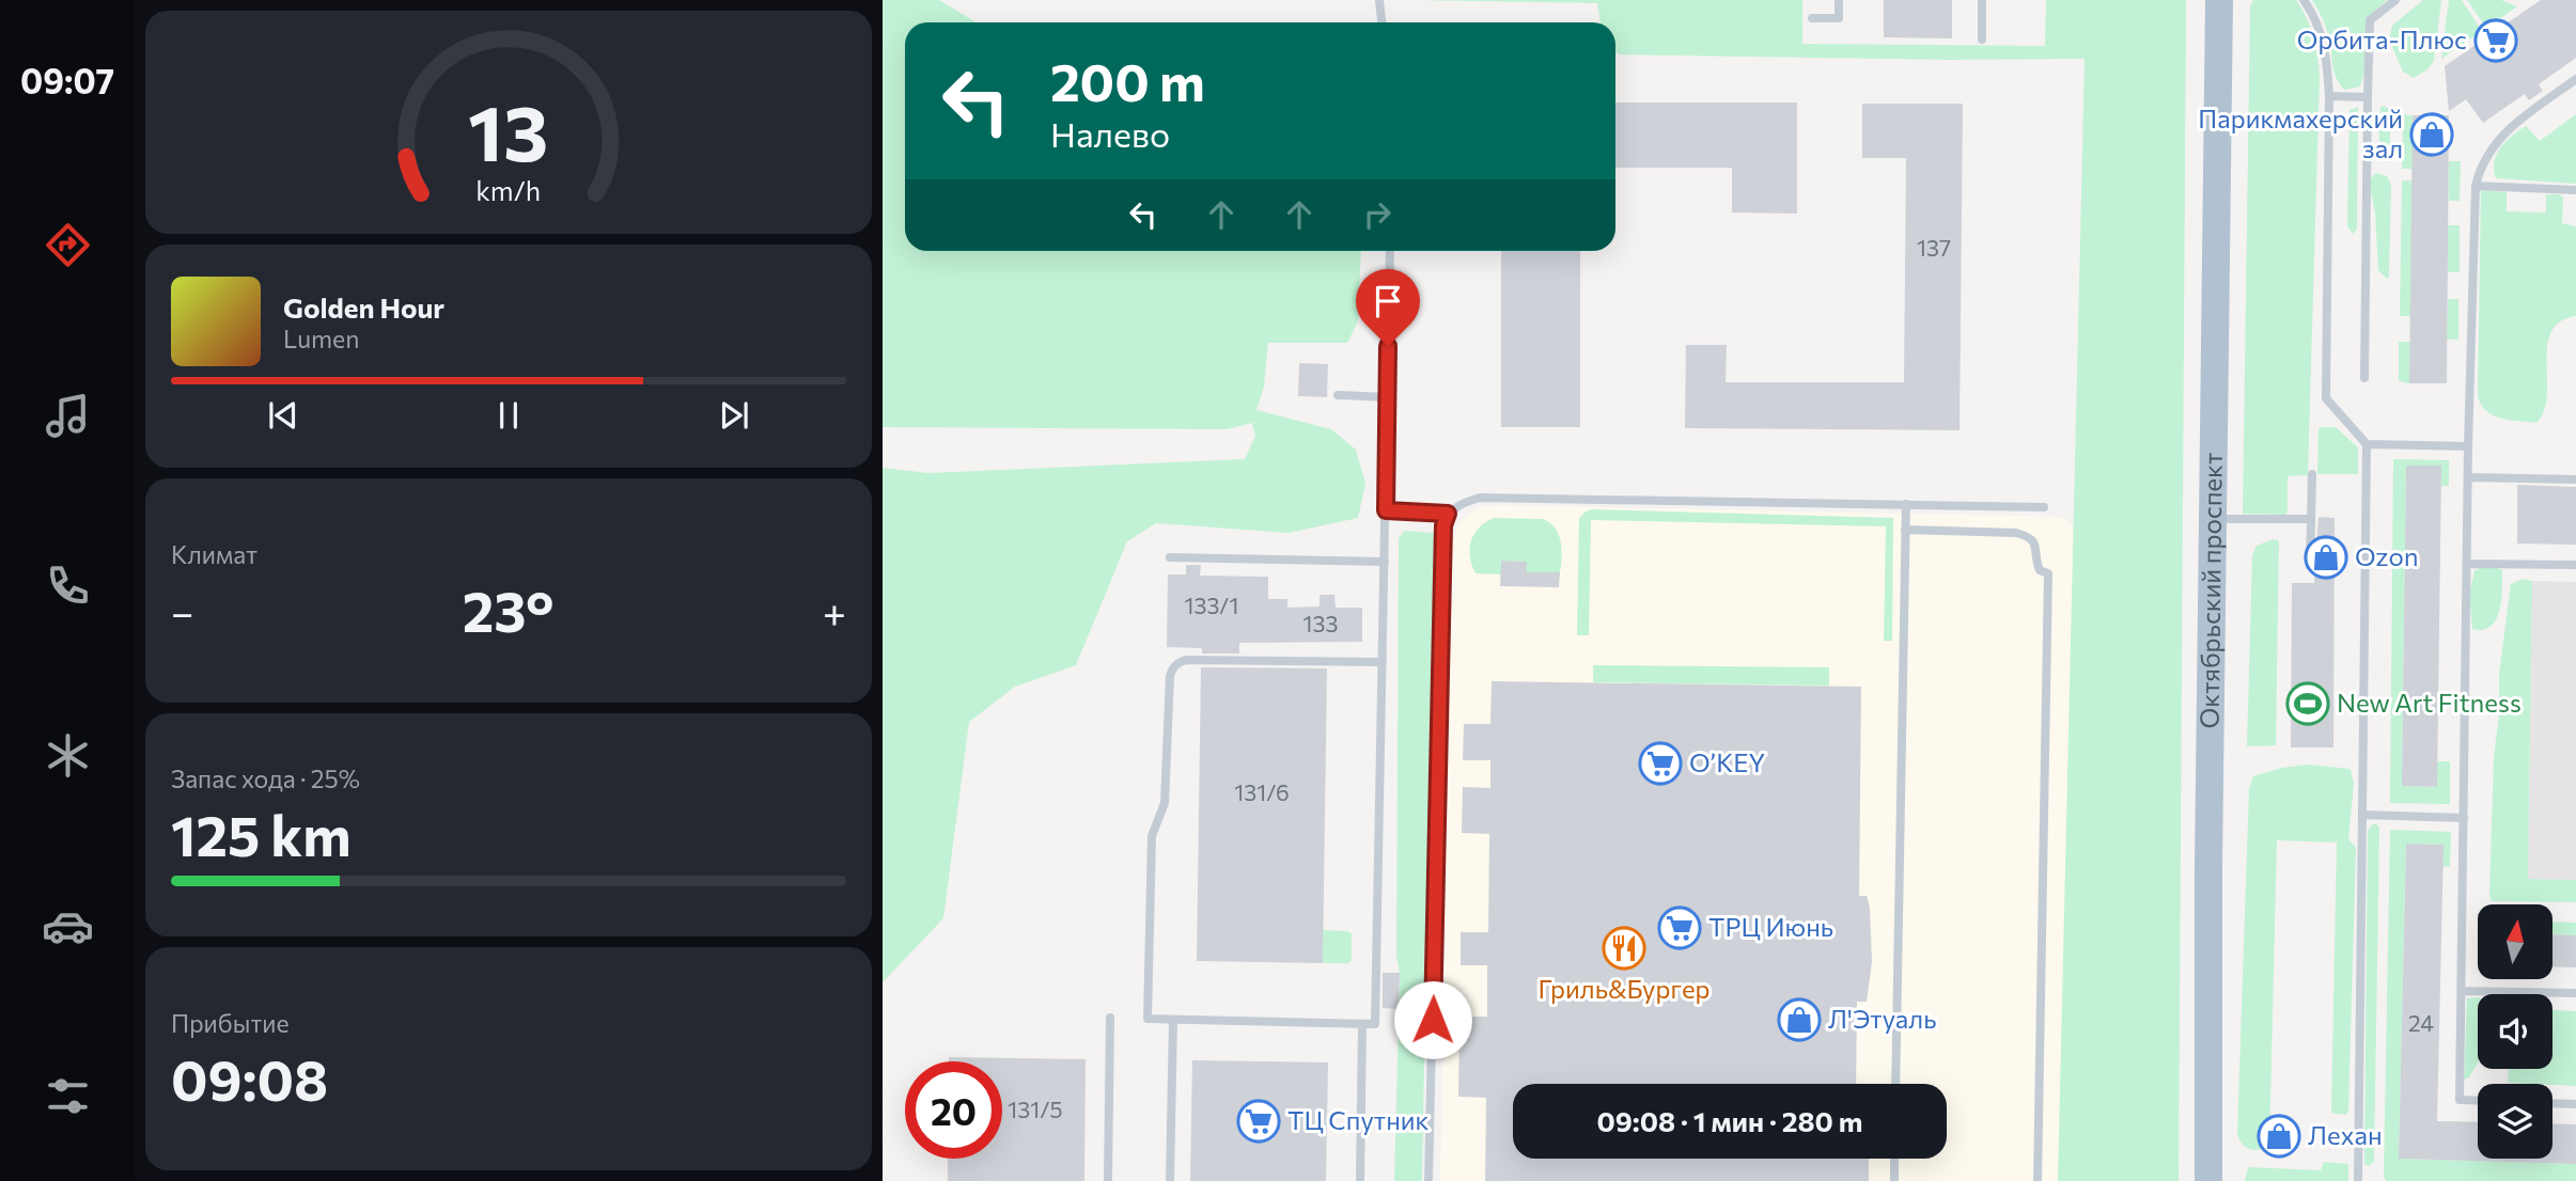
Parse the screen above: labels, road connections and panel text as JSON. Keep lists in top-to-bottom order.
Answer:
{
  "streets": {
    "main road": ["Октябрьский проспект"]
  },
  "places": {
    "supermarket": [
      "Орбита-Плюс",
      "O’KEY",
      "ТРЦ Июнь",
      "ТЦ Спутник"
    ],
    "shop": [
      "Парикмахерский зал",
      "Ozon",
      "Л'Этуаль",
      "Лехан"
    ],
    "sports": ["New Art Fitness"],
    "restaurant": ["Гриль&Бургер"]
  },
  "house_numbers": [
    "137",
    "133/1",
    "133",
    "131/6",
    "24",
    "131/5"
  ],
  "north": "top",
  "page": {
    "tabs": "09:07",
    "turn": ["200 m", "Налево"],
    "song": ["Golden Hour", "Lumen"],
    "tile": [
      "Климат",
      ["Запас хода · 25%", "125 km"],
      ["Прибытие", "09:08"]
    ],
    "heat": ["−", "23°", "+"],
    "limit": "20",
    "trip": "09:08 · 1 мин · 280 m",
    "gauge": ["13", "km/h"]
  }
}
